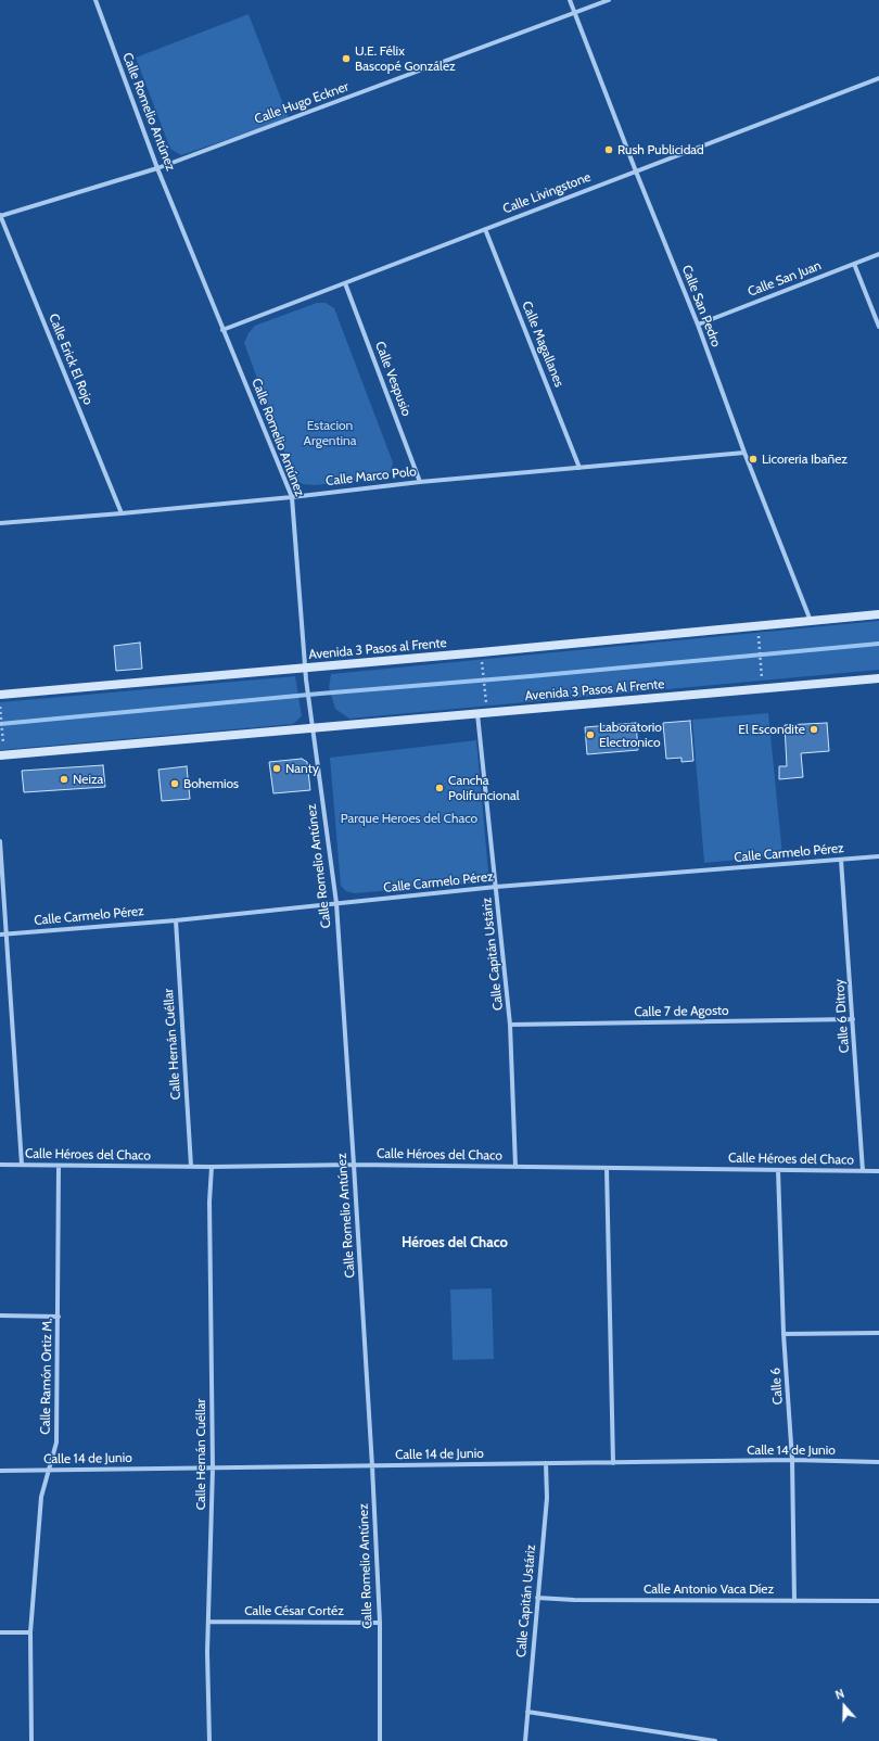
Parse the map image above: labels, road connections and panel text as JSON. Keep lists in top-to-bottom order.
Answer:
{
  "streets": {
    "main road": ["Avenida 3 Pasos al Frente", "Avenida 3 Pasos Al Frente"],
    "street": [
      "Calle Hugo Eckner",
      "Calle Romelio Antúnez",
      "Calle Livingstone",
      "Calle San Juan",
      "Calle San Pedro",
      "Calle Magallanes",
      "Calle Erick El Rojo",
      "Calle Vespusio",
      "Calle Marco Polo",
      "Calle Carmelo Pérez",
      "Calle Capitán Ustáriz",
      "Calle 7 de Agosto",
      "Calle 6 Ditroy",
      "Calle Hernán Cuéllar",
      "Calle Héroes del Chaco",
      "Calle Ramón Ortiz M.",
      "Calle 6",
      "Calle 14 de Junio",
      "Calle Antonio Vaca Díez",
      "Calle César Cortéz"
    ]
  },
  "crossings": [
    ["Calle Hugo Eckner", "Calle Romelio Antúnez"],
    ["Calle Hugo Eckner", "Calle San Pedro"],
    ["Calle Hugo Eckner", "Calle Erick El Rojo"],
    ["Calle Romelio Antúnez", "Calle Livingstone"],
    ["Calle Romelio Antúnez", "Calle Marco Polo"],
    ["Calle Romelio Antúnez", "Avenida 3 Pasos al Frente"],
    ["Calle Romelio Antúnez", "Avenida 3 Pasos Al Frente"],
    ["Calle Romelio Antúnez", "Calle Carmelo Pérez"],
    ["Calle Romelio Antúnez", "Calle Héroes del Chaco"],
    ["Calle Romelio Antúnez", "Calle 14 de Junio"],
    ["Calle Romelio Antúnez", "Calle César Cortéz"],
    ["Calle Livingstone", "Calle San Pedro"],
    ["Calle Livingstone", "Calle Magallanes"],
    ["Calle Livingstone", "Calle Vespusio"],
    ["Calle San Juan", "Calle San Pedro"],
    ["Calle San Pedro", "Calle Marco Polo"],
    ["Calle San Pedro", "Avenida 3 Pasos al Frente"],
    ["Calle Magallanes", "Calle Marco Polo"],
    ["Calle Erick El Rojo", "Calle Marco Polo"],
    ["Calle Vespusio", "Calle Marco Polo"],
    ["Avenida 3 Pasos Al Frente", "Calle Capitán Ustáriz"],
    ["Calle Carmelo Pérez", "Calle Capitán Ustáriz"],
    ["Calle Carmelo Pérez", "Calle 6 Ditroy"],
    ["Calle Carmelo Pérez", "Calle Hernán Cuéllar"],
    ["Calle Capitán Ustáriz", "Calle 7 de Agosto"],
    ["Calle Capitán Ustáriz", "Calle Héroes del Chaco"],
    ["Calle Capitán Ustáriz", "Calle 14 de Junio"],
    ["Calle Capitán Ustáriz", "Calle Antonio Vaca Díez"],
    ["Calle 7 de Agosto", "Calle 6 Ditroy"],
    ["Calle 6 Ditroy", "Calle Héroes del Chaco"],
    ["Calle Hernán Cuéllar", "Calle Héroes del Chaco"],
    ["Calle Hernán Cuéllar", "Calle 14 de Junio"],
    ["Calle Hernán Cuéllar", "Calle César Cortéz"],
    ["Calle Héroes del Chaco", "Calle Ramón Ortiz M."],
    ["Calle Héroes del Chaco", "Calle 6"],
    ["Calle Ramón Ortiz M.", "Calle 14 de Junio"],
    ["Calle 6", "Calle 14 de Junio"],
    ["Calle 6", "Calle Antonio Vaca Díez"]
  ],
  "districts": ["Héroes del Chaco"],
  "parks": ["Estacion Argentina", "Parque Heroes del Chaco"],
  "places": [
    "U.E. Félix Bascopé González",
    "Rush Publicidad",
    "Licoreria Ibañez",
    "El Escondite",
    "Laboratorio Electronico",
    "Nanty",
    "Neiza",
    "Bohemios",
    "Cancha Polifuncional"
  ],
  "north": "top"
}
